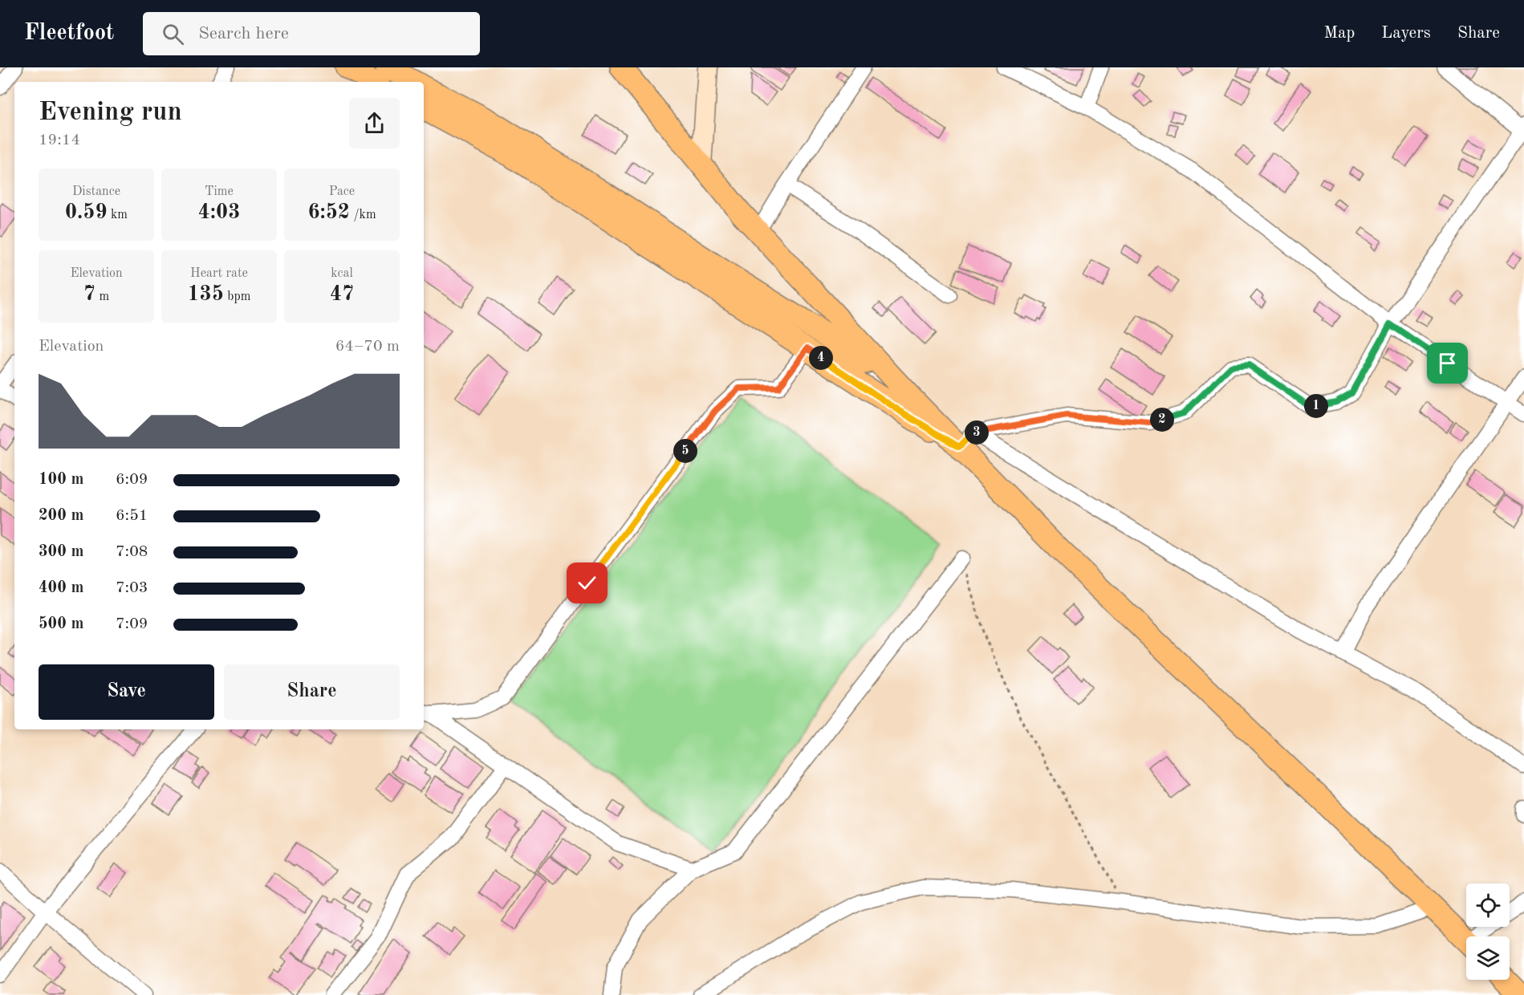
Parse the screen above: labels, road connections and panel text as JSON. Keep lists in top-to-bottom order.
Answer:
{
  "page": {
    "header": "Fleetfoot",
    "search": "Search here",
    "nav": ["Map", "Layers", "Share"],
    "heading": ["Evening run", "19:14"],
    "stats": [
      ["Distance", "0.59 km"],
      ["Time", "4:03"],
      ["Pace", "6:52 /km"],
      ["Elevation", "7 m"],
      ["Heart rate", "135 bpm"],
      ["kcal", "47"]
    ],
    "chart": ["Elevation", "64–70 m"],
    "pins": [
      "4",
      "1",
      "2",
      "3",
      "5"
    ],
    "list": [
      {
        "name": "100 m",
        "note": "6:09"
      },
      {
        "name": "200 m",
        "note": "6:51"
      },
      {
        "name": "300 m",
        "note": "7:08"
      },
      {
        "name": "400 m",
        "note": "7:03"
      },
      {
        "name": "500 m",
        "note": "7:09"
      }
    ],
    "buttons": ["Save", "Share"]
  }
}
